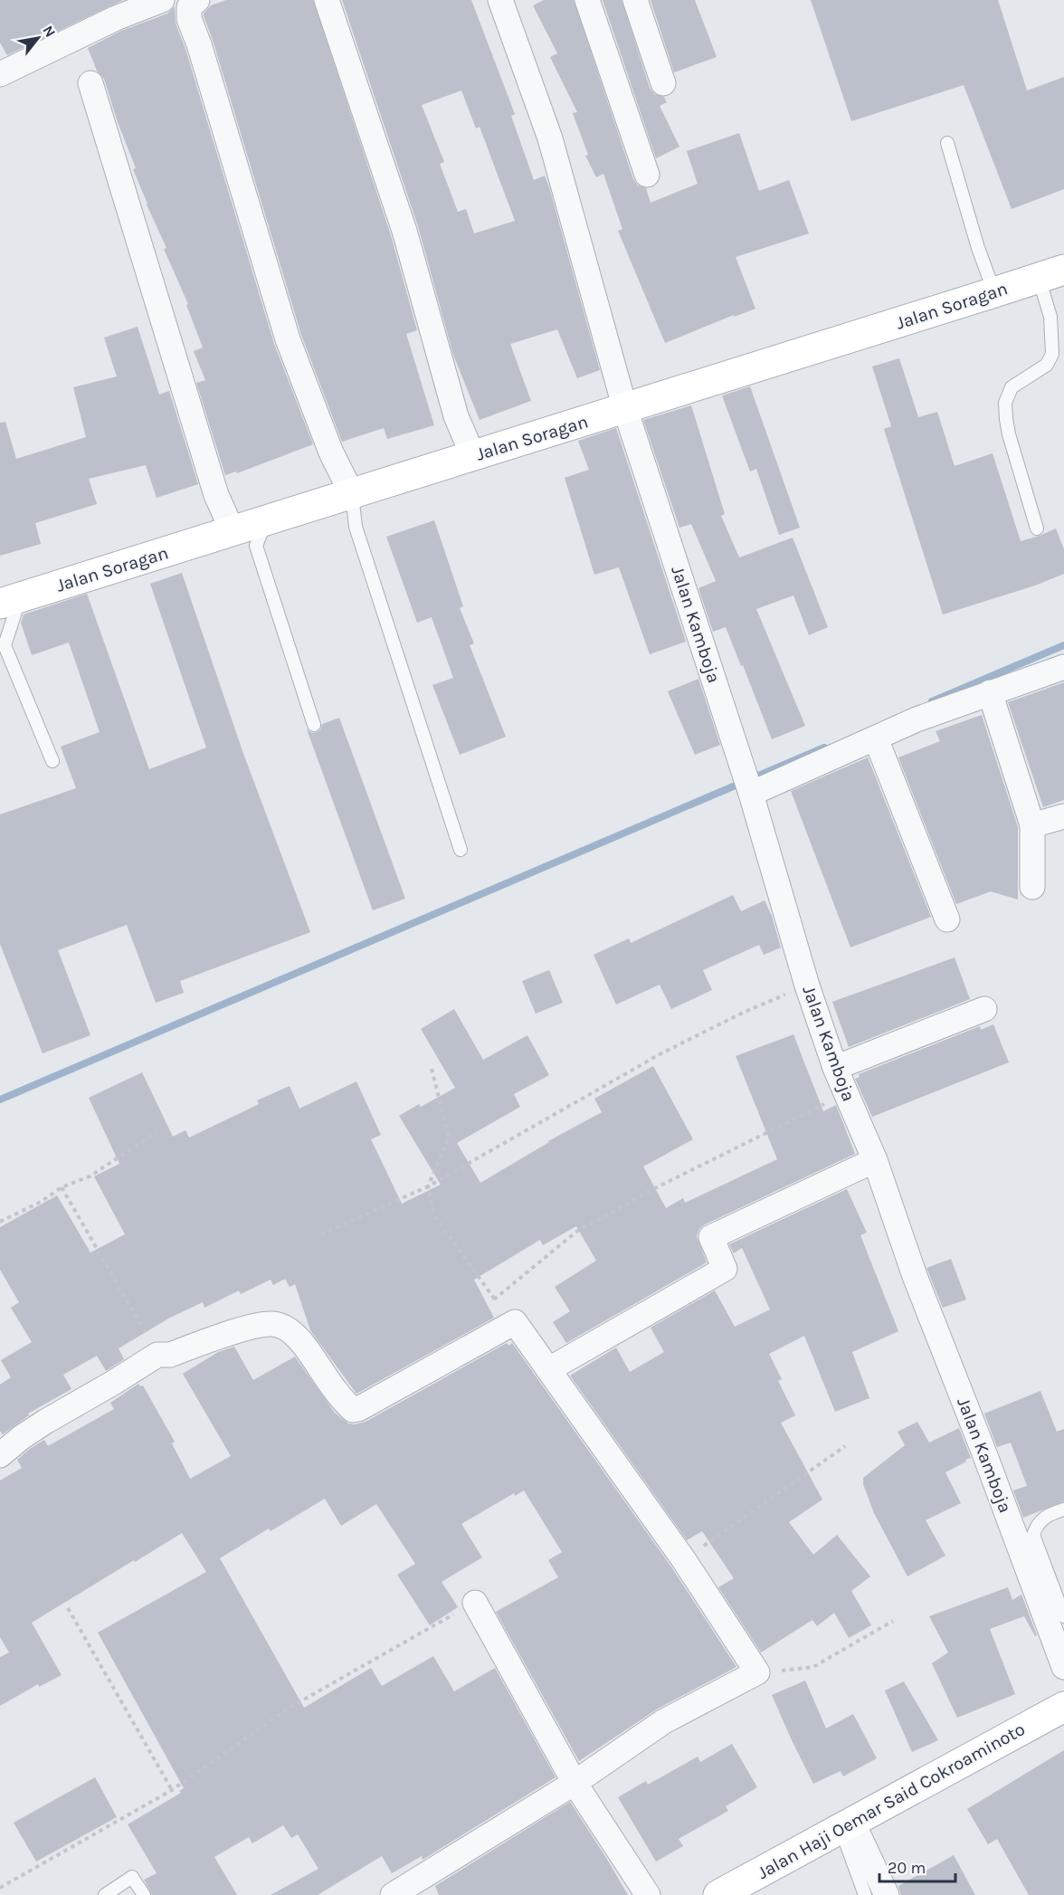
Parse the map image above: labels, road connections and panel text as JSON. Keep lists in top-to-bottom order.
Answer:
{
  "streets": {
    "street": ["Jalan Soragan", "Jalan Kamboja", "Jalan Haji Oemar Said Cokroaminoto"]
  },
  "crossings": [
    ["Jalan Soragan", "Jalan Kamboja"]
  ],
  "scale_bar": "20 m",
  "north": "top right"
}
